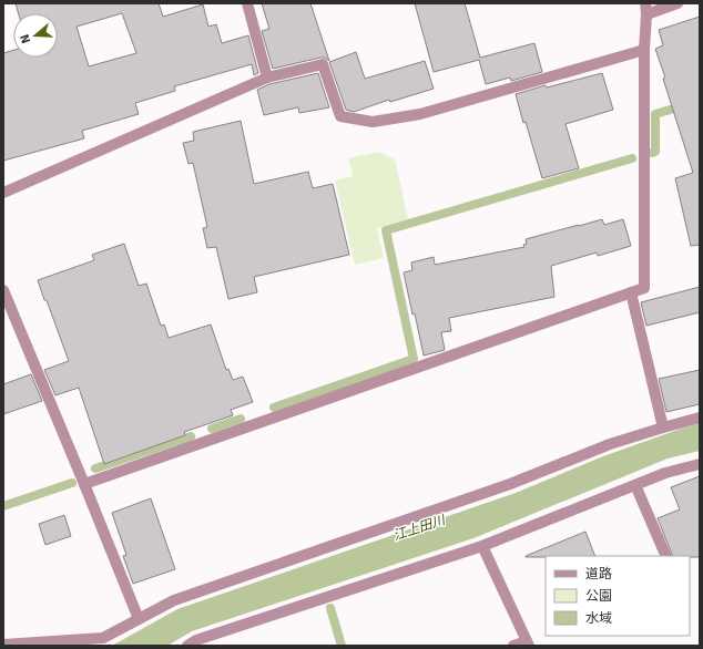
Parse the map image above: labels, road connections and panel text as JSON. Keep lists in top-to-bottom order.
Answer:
{
  "water": ["江上田川"],
  "legend": ["道路", "公園", "水域"],
  "north": "left"
}
